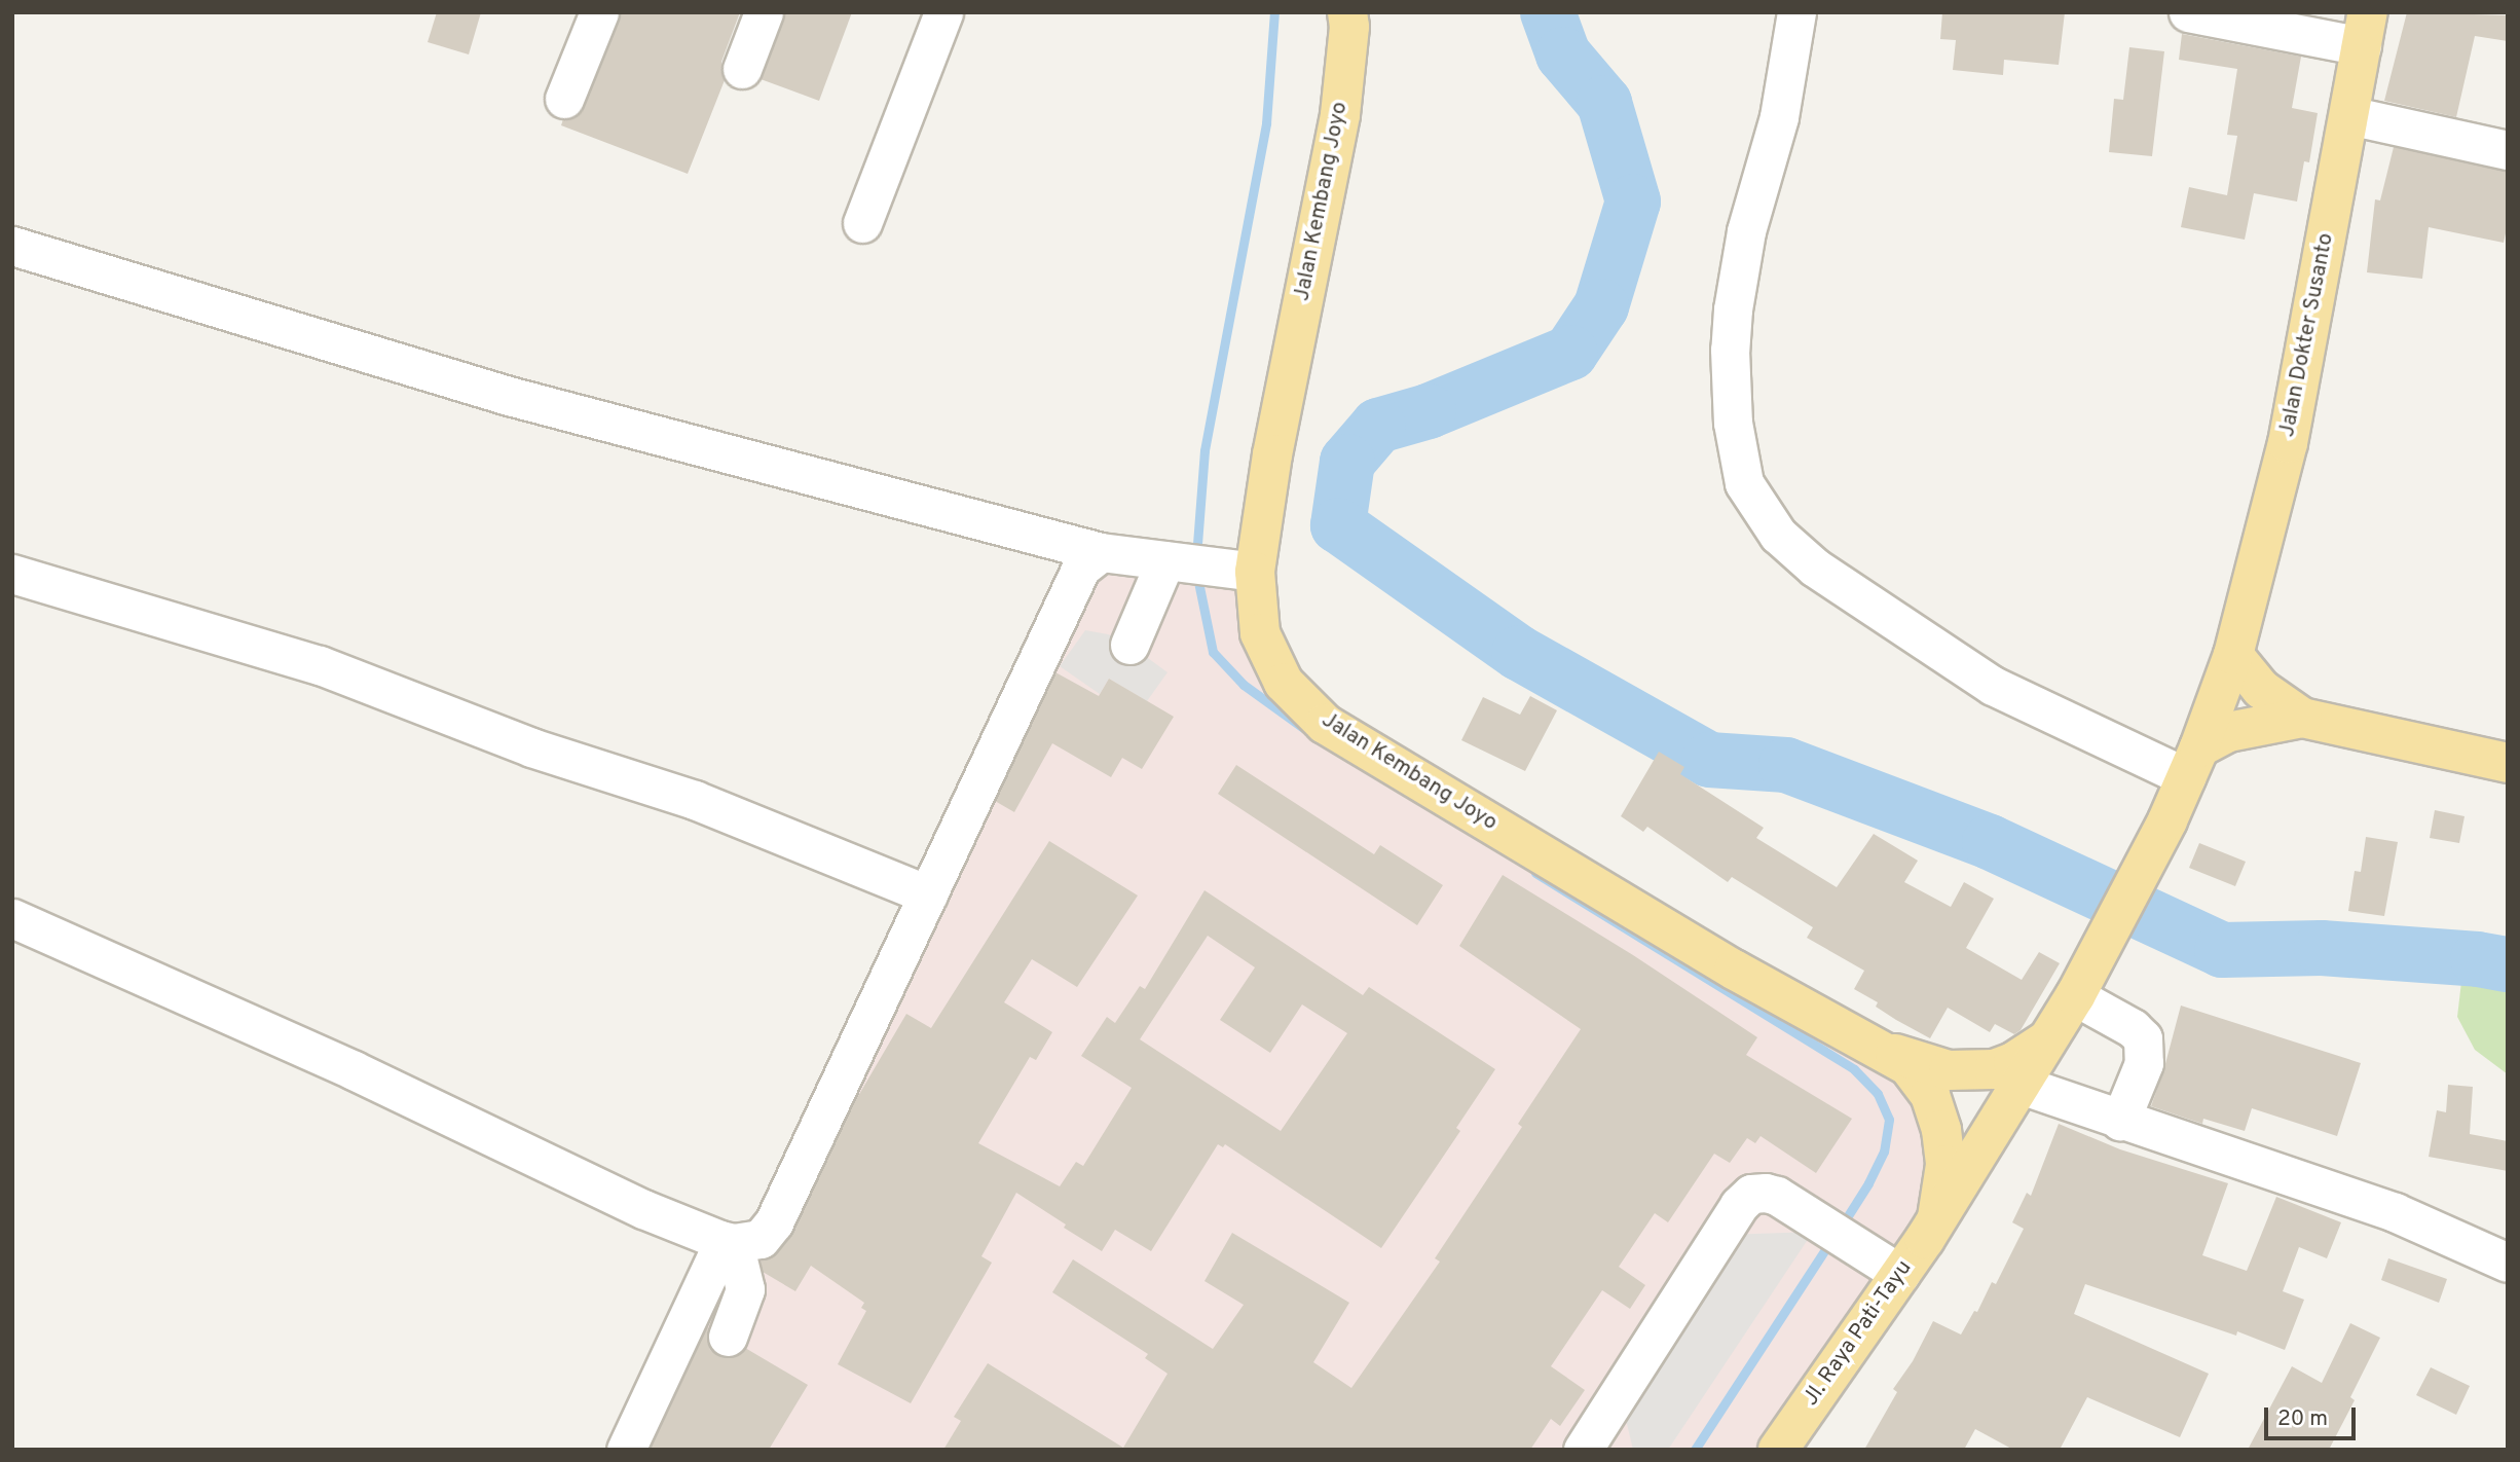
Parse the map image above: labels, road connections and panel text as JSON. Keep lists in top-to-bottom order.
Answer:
{
  "streets": {
    "main road": ["Jalan Kembang Joyo", "Jalan Dokter Susanto", "Jl. Raya Pati-Tayu"]
  },
  "crossings": [
    ["Jalan Kembang Joyo", "Jl. Raya Pati-Tayu"],
    ["Jalan Dokter Susanto", "Jl. Raya Pati-Tayu"]
  ],
  "scale_bar": "20 m"
}
